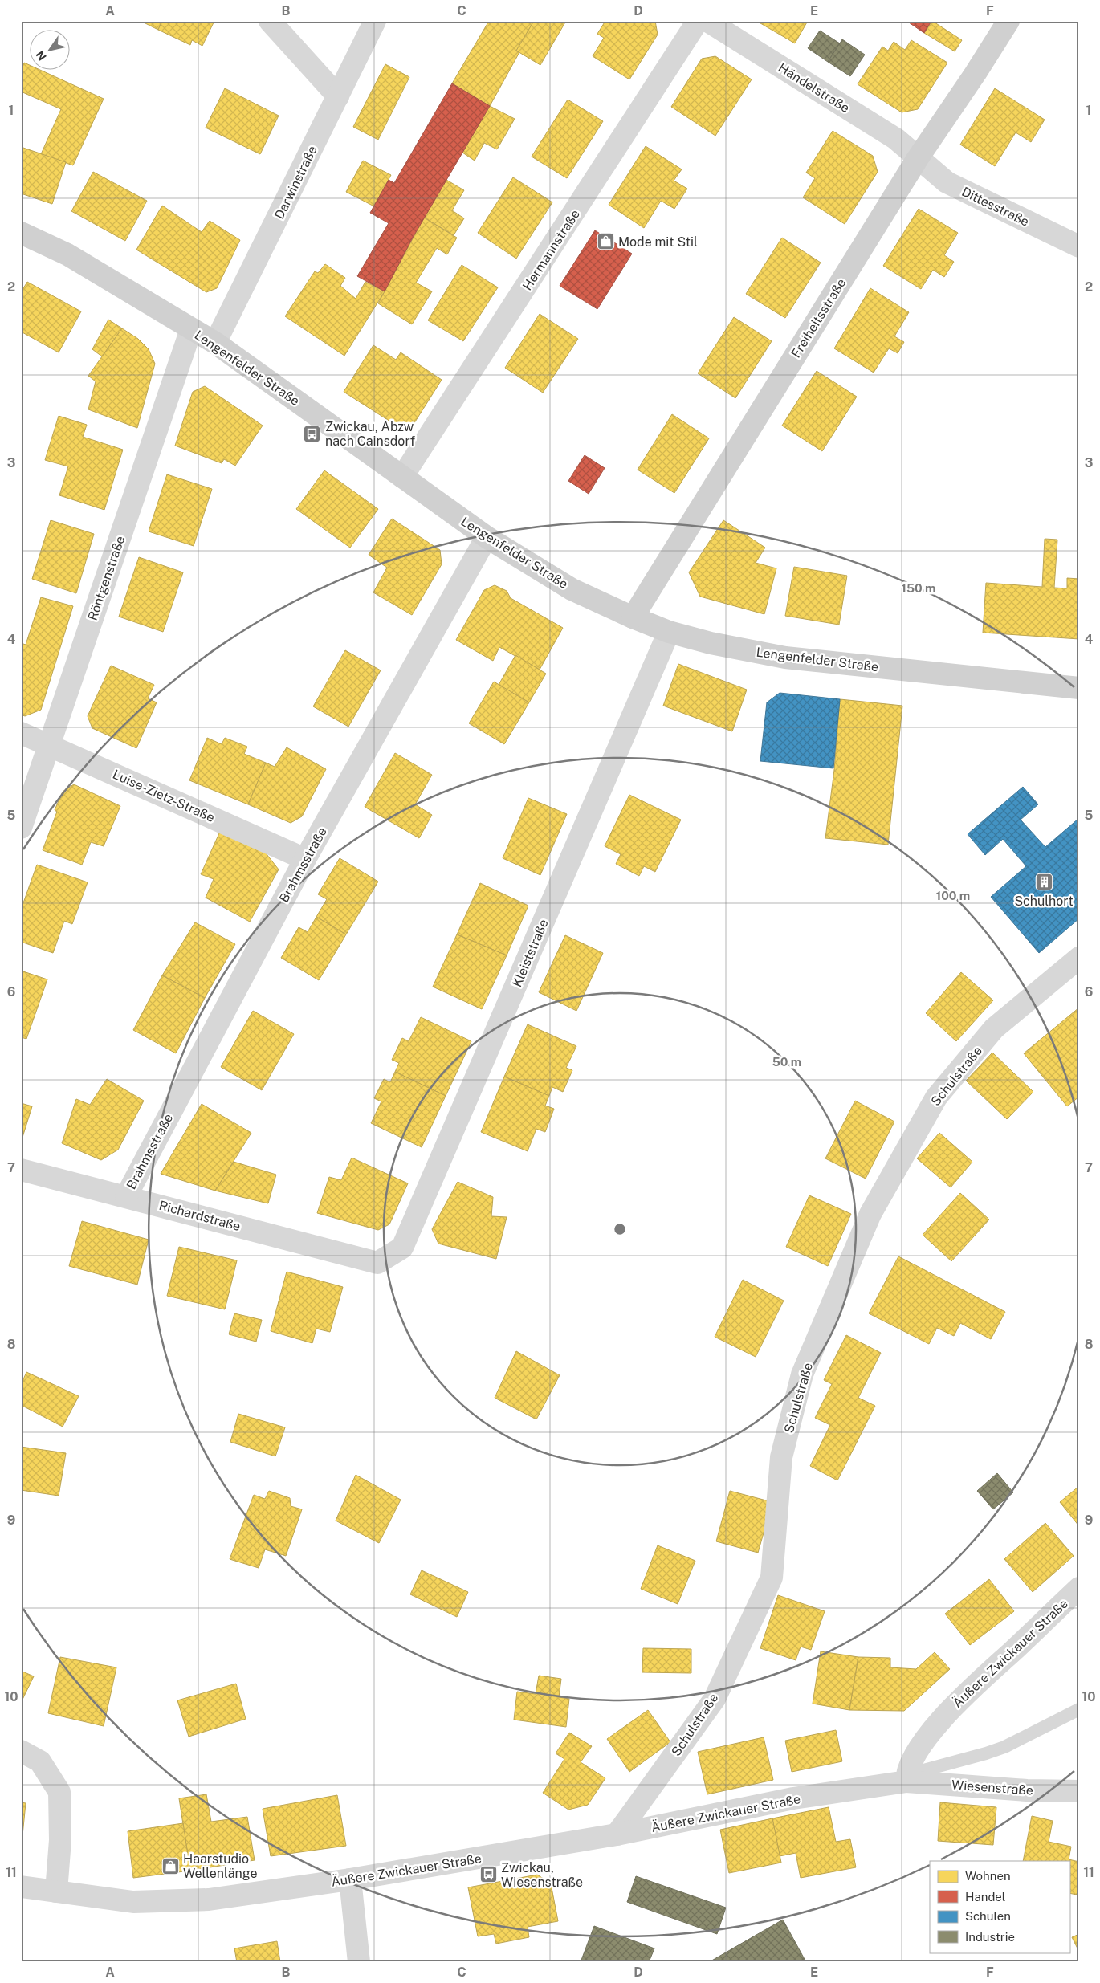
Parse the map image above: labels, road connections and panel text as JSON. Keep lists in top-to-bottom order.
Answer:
{
  "streets": {
    "main road": ["Freiheitsstraße", "Lengenfelder Straße"],
    "street": [
      "Händelstraße",
      "Darwinstraße",
      "Dittesstraße",
      "Hermannstraße",
      "Röntgenstraße",
      "Luise-Zietz-Straße",
      "Brahmsstraße",
      "Kleiststraße",
      "Schulstraße",
      "Richardstraße",
      "Äußere Zwickauer Straße",
      "Wiesenstraße"
    ]
  },
  "crossings": [
    ["Händelstraße", "Dittesstraße"],
    ["Händelstraße", "Freiheitsstraße"],
    ["Darwinstraße", "Lengenfelder Straße"],
    ["Dittesstraße", "Freiheitsstraße"],
    ["Hermannstraße", "Lengenfelder Straße"],
    ["Freiheitsstraße", "Lengenfelder Straße"],
    ["Lengenfelder Straße", "Röntgenstraße"],
    ["Lengenfelder Straße", "Brahmsstraße"],
    ["Lengenfelder Straße", "Kleiststraße"],
    ["Röntgenstraße", "Luise-Zietz-Straße"],
    ["Luise-Zietz-Straße", "Brahmsstraße"],
    ["Brahmsstraße", "Richardstraße"],
    ["Kleiststraße", "Richardstraße"],
    ["Schulstraße", "Äußere Zwickauer Straße"],
    ["Äußere Zwickauer Straße", "Wiesenstraße"]
  ],
  "places": {
    "shop": ["Mode mit Stil", "Haarstudio Wellenlänge"],
    "bus stop": ["Zwickau, Abzw nach Cainsdorf", "Zwickau, Wiesenstraße"],
    "building": ["Schulhort"]
  },
  "legend": [
    "Wohnen",
    "Handel",
    "Schulen",
    "Industrie"
  ],
  "north": "bottom left",
  "grid": {
    "columns": [
      "A",
      "B",
      "C",
      "D",
      "E",
      "F"
    ],
    "rows": [
      "1",
      "2",
      "3",
      "4",
      "5",
      "6",
      "7",
      "8",
      "9",
      "10",
      "11"
    ]
  },
  "rings": ["150 m", "100 m", "50 m"]
}
